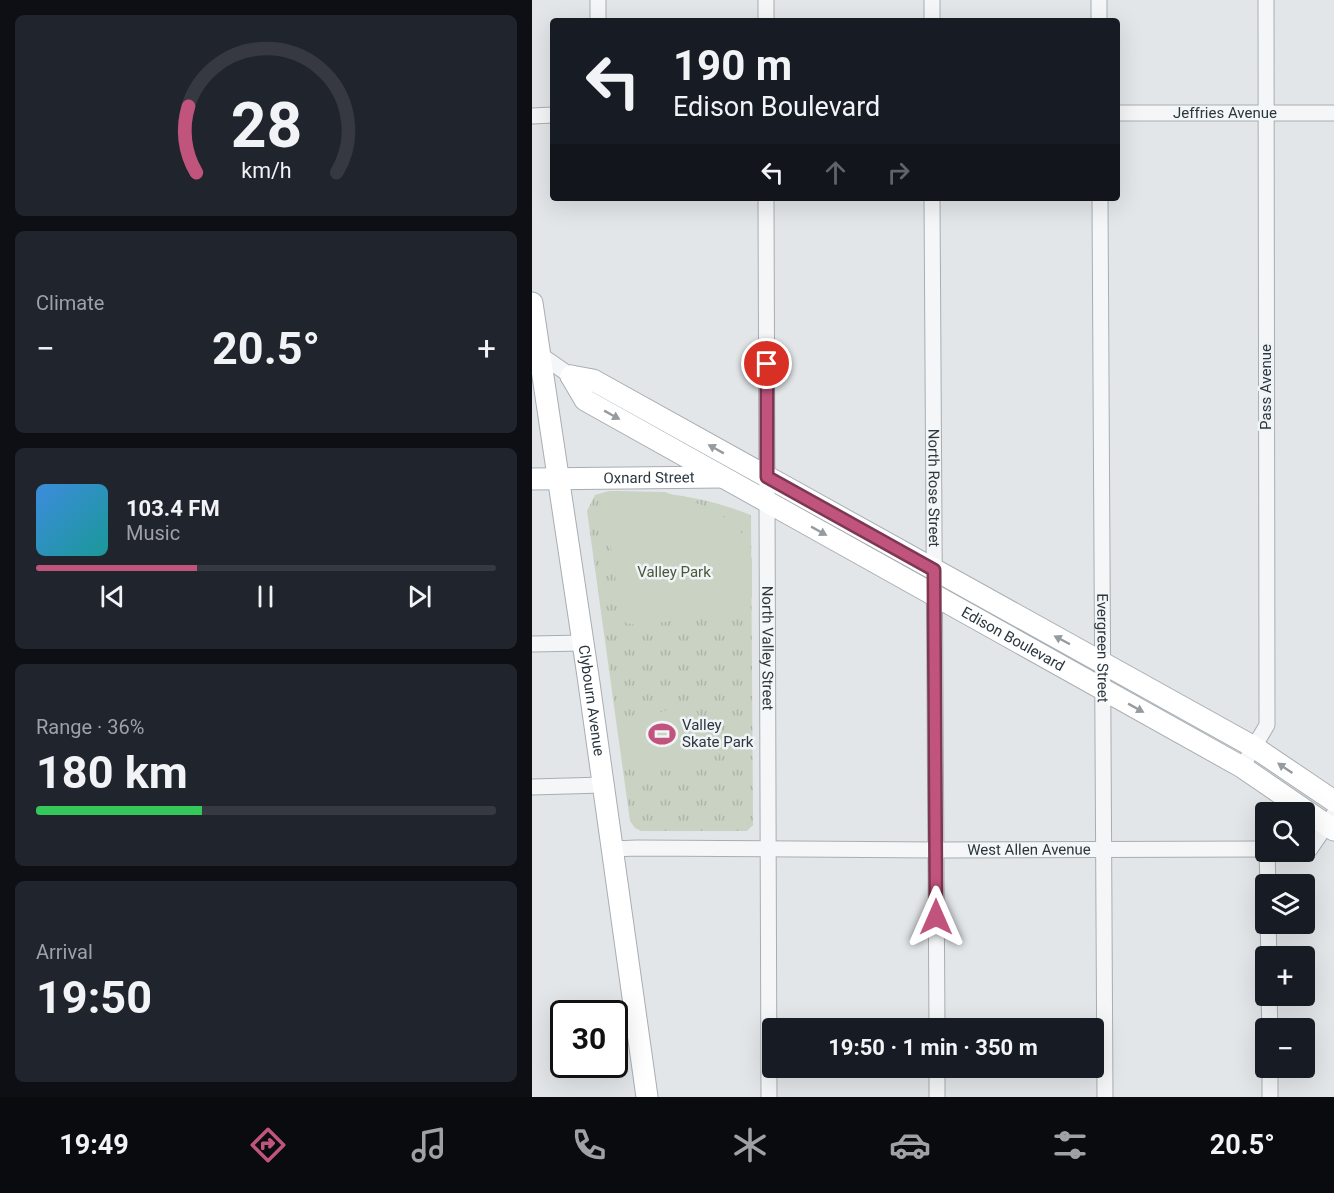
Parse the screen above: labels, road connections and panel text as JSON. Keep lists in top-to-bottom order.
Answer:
{
  "streets": {
    "main road": ["Oxnard Street", "Edison Boulevard", "Clybourn Avenue"],
    "street": [
      "Jeffries Avenue",
      "Pass Avenue",
      "North Rose Street",
      "North Valley Street",
      "Evergreen Street",
      "West Allen Avenue"
    ]
  },
  "crossings": [
    ["Jeffries Avenue", "Pass Avenue"],
    ["Pass Avenue", "Edison Boulevard"],
    ["Oxnard Street", "Edison Boulevard"],
    ["Oxnard Street", "North Valley Street"],
    ["Oxnard Street", "Clybourn Avenue"],
    ["North Rose Street", "Edison Boulevard"],
    ["North Rose Street", "West Allen Avenue"],
    ["Edison Boulevard", "North Valley Street"],
    ["Edison Boulevard", "Evergreen Street"],
    ["Edison Boulevard", "Clybourn Avenue"],
    ["North Valley Street", "West Allen Avenue"],
    ["Evergreen Street", "West Allen Avenue"],
    ["Clybourn Avenue", "West Allen Avenue"]
  ],
  "parks": ["Valley Park"],
  "places": {
    "sports": ["Valley Skate Park"]
  },
  "page": {
    "turn": ["190 m", "Edison Boulevard"],
    "tile": [
      "Climate",
      ["Range · 36%", "180 km"],
      ["Arrival", "19:50"]
    ],
    "heat": ["−", "20.5°", "+"],
    "song": ["103.4 FM", "Music"],
    "map_buttons": ["+", "−"],
    "limit": "30",
    "trip": "19:50 · 1 min · 350 m",
    "tabs": ["19:49", "20.5°"],
    "gauge": ["28", "km/h"]
  }
}
